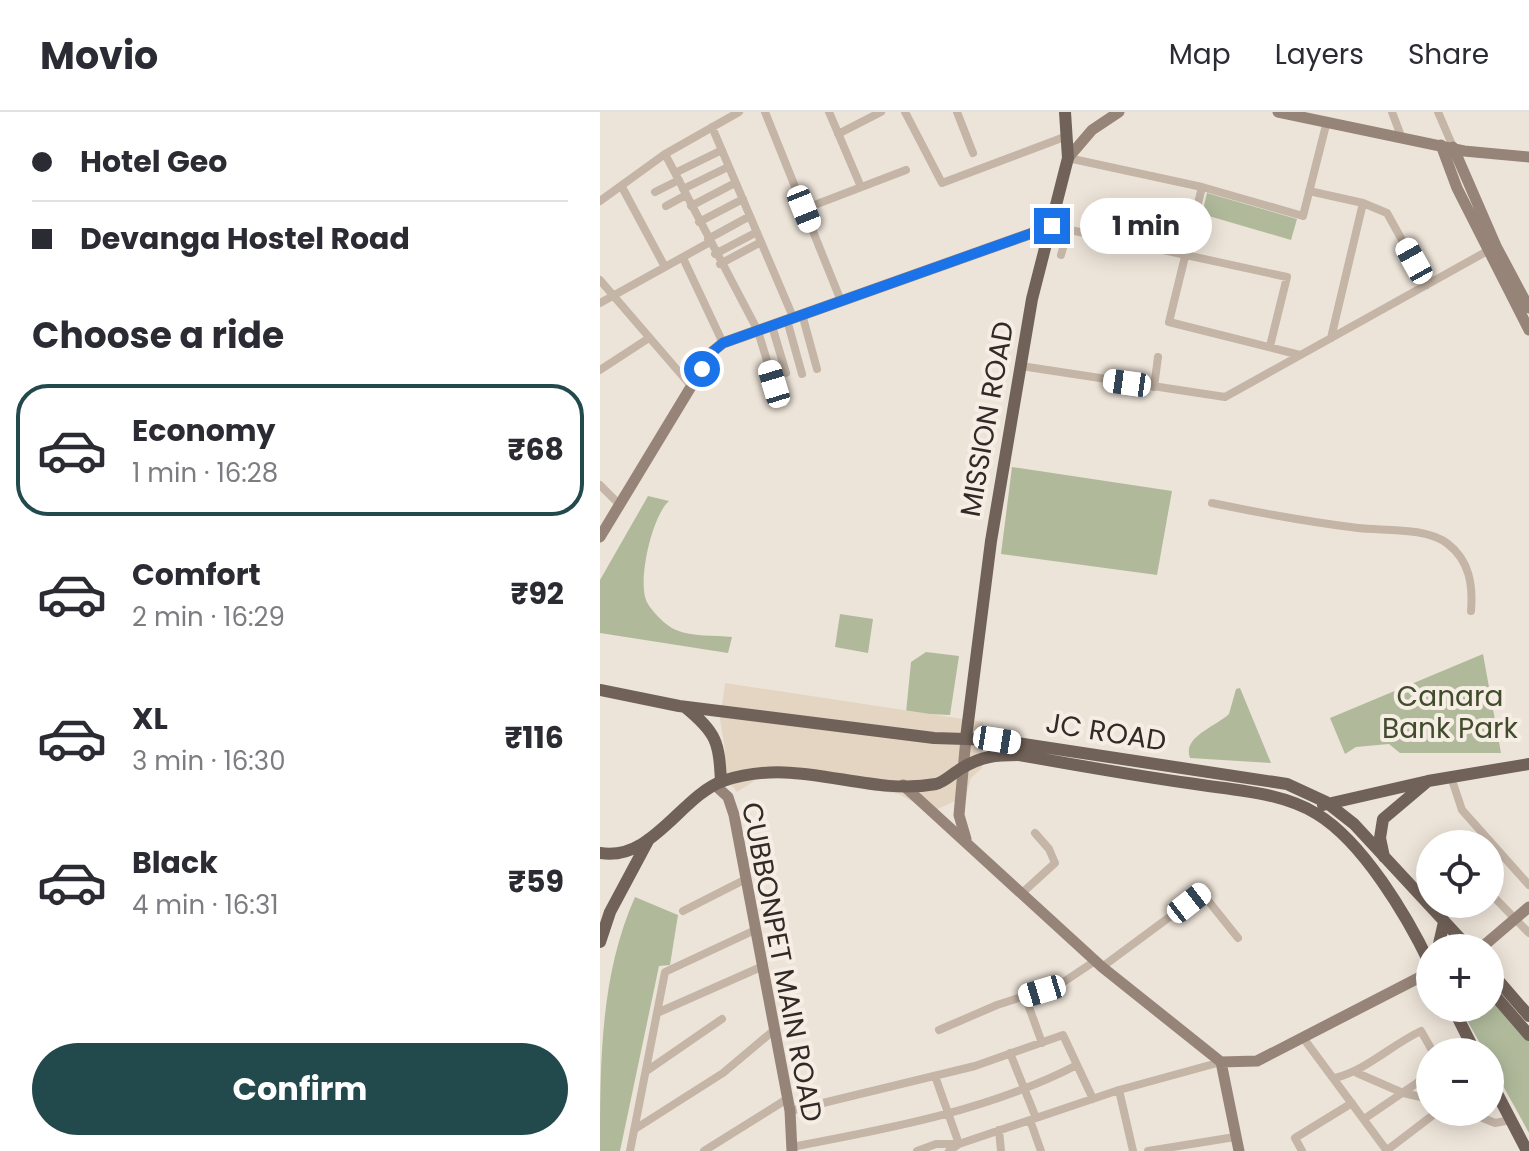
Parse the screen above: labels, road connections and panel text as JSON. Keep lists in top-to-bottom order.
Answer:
{
  "streets": {
    "main road": ["MISSION ROAD", "JC ROAD", "CUBBONPET MAIN ROAD"]
  },
  "crossings": [
    ["MISSION ROAD", "JC ROAD"],
    ["JC ROAD", "CUBBONPET MAIN ROAD"]
  ],
  "parks": ["Canara Bank Park"],
  "page": {
    "header": "Movio",
    "nav": ["Map", "Layers", "Share"],
    "banner": ["Hotel Geo", "Devanga Hostel Road"],
    "bubble": "1 min",
    "heading": "Choose a ride",
    "list": [
      {
        "name": "Economy",
        "note": "1 min · 16:28",
        "value": "₹68"
      },
      {
        "name": "Comfort",
        "note": "2 min · 16:29",
        "value": "₹92"
      },
      {
        "name": "XL",
        "note": "3 min · 16:30",
        "value": "₹116"
      },
      {
        "name": "Black",
        "note": "4 min · 16:31",
        "value": "₹59"
      }
    ],
    "map_buttons": ["+", "−"],
    "buttons": "Confirm"
  }
}
